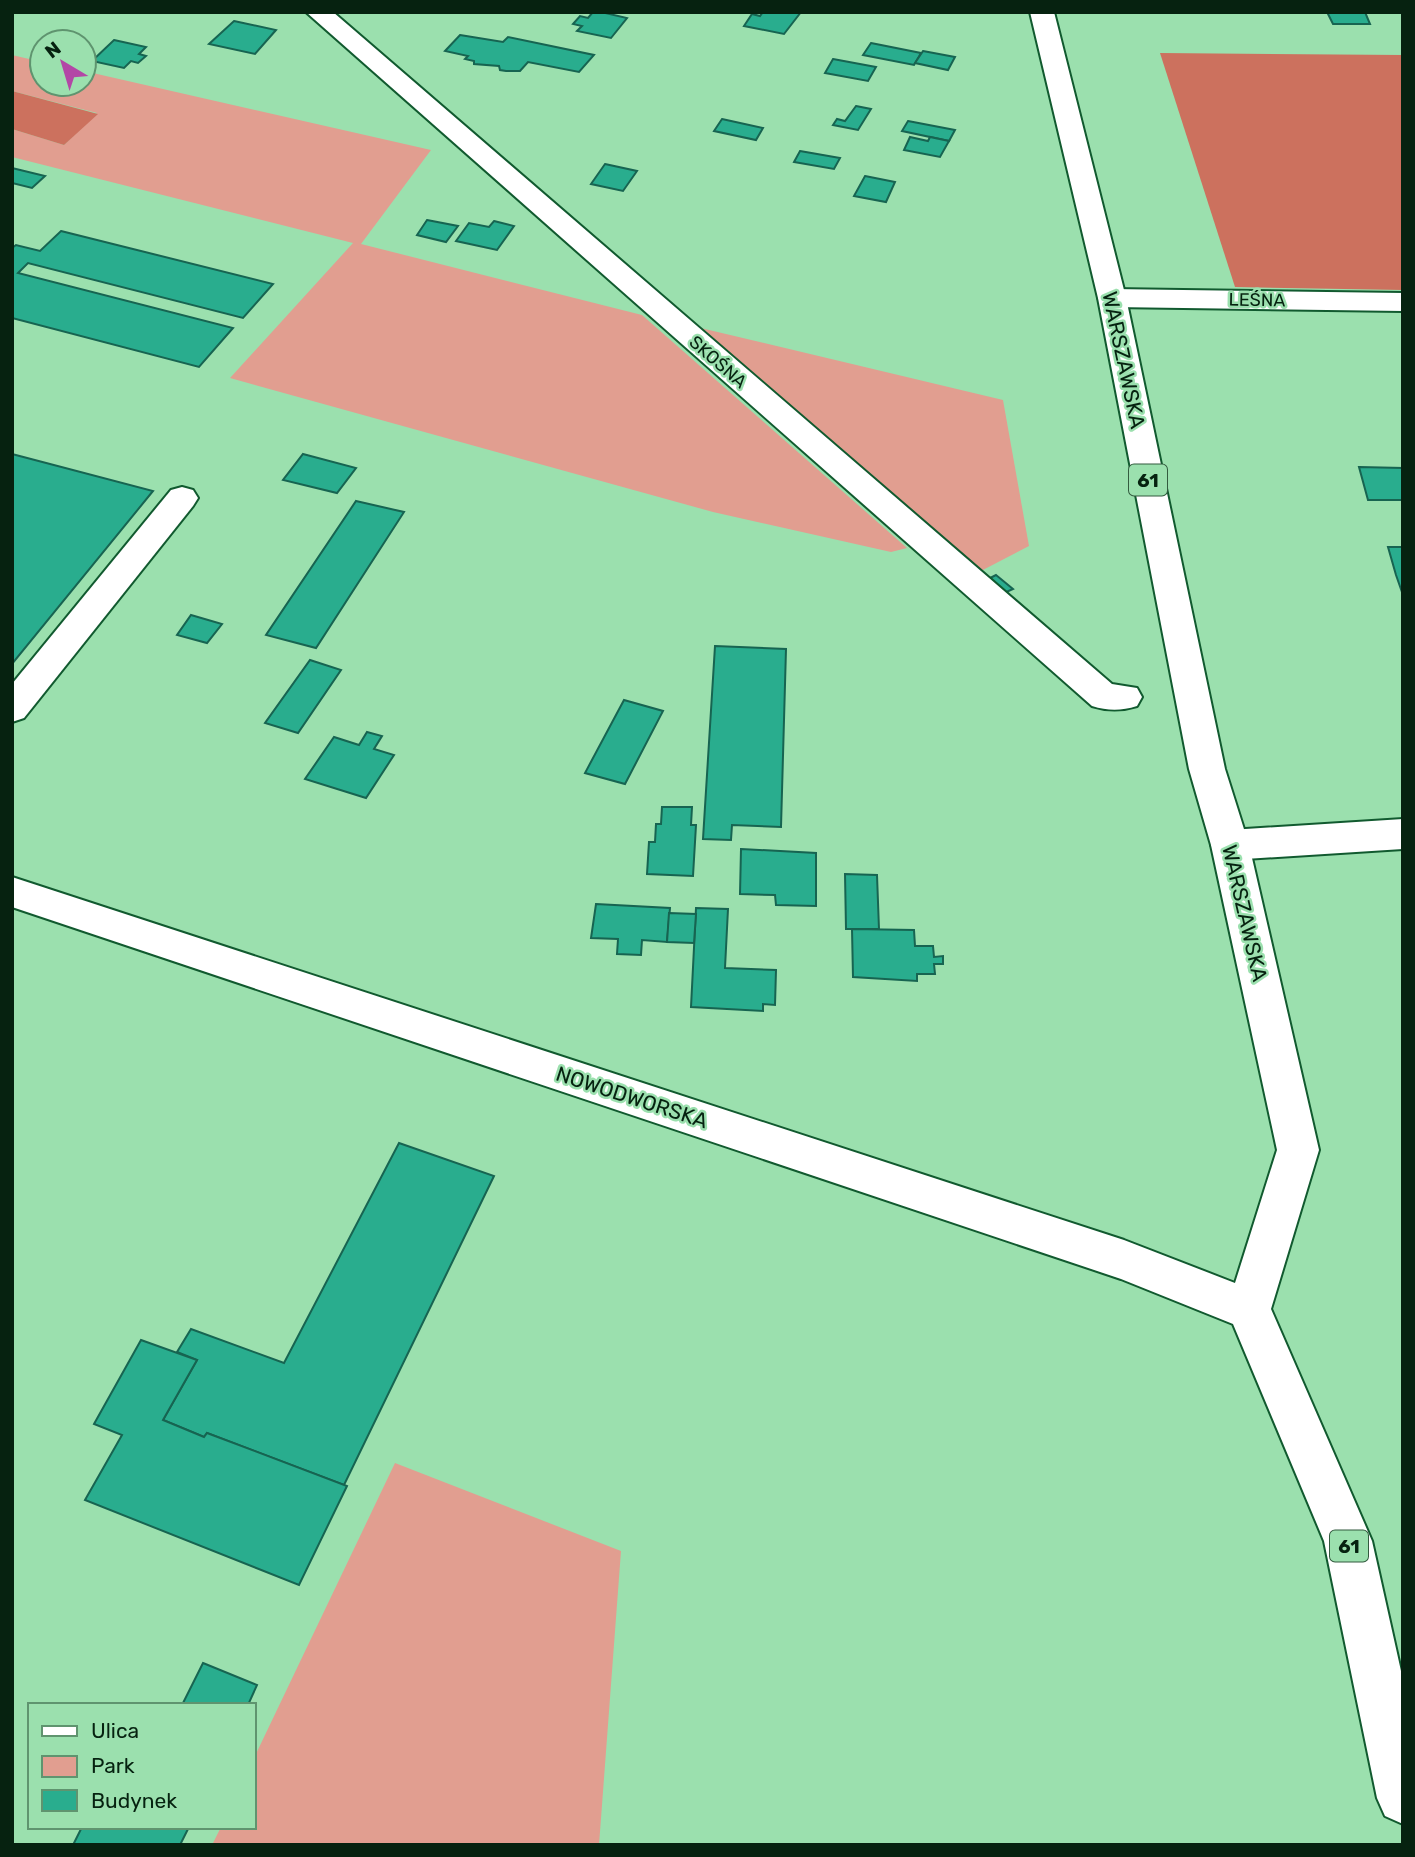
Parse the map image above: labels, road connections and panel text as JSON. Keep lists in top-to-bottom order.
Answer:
{
  "streets": {
    "main road": [
      "LEŚNA",
      "WARSZAWSKA",
      "SKOŚNA",
      "61",
      "NOWODWORSKA"
    ]
  },
  "crossings": [
    ["LEŚNA", "WARSZAWSKA"],
    ["WARSZAWSKA", "61"],
    ["WARSZAWSKA", "NOWODWORSKA"],
    ["61", "NOWODWORSKA"]
  ],
  "legend": ["Ulica", "Park", "Budynek"],
  "north": "top left"
}
